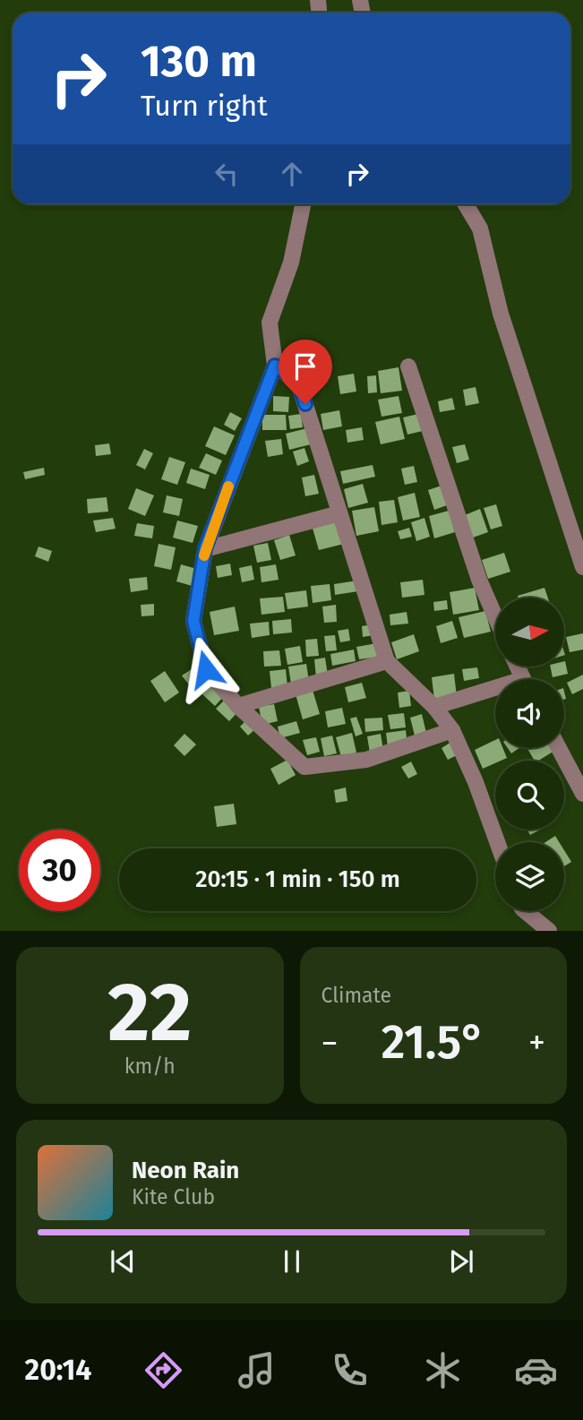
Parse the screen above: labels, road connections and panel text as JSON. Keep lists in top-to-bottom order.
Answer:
{
  "north": "right",
  "page": {
    "turn": ["130 m", "Turn right"],
    "limit": "30",
    "trip": "20:15 · 1 min · 150 m",
    "tile": [
      ["22", "km/h"],
      "Climate"
    ],
    "heat": ["−", "21.5°", "+"],
    "song": ["Neon Rain", "Kite Club"],
    "tabs": "20:14"
  }
}
